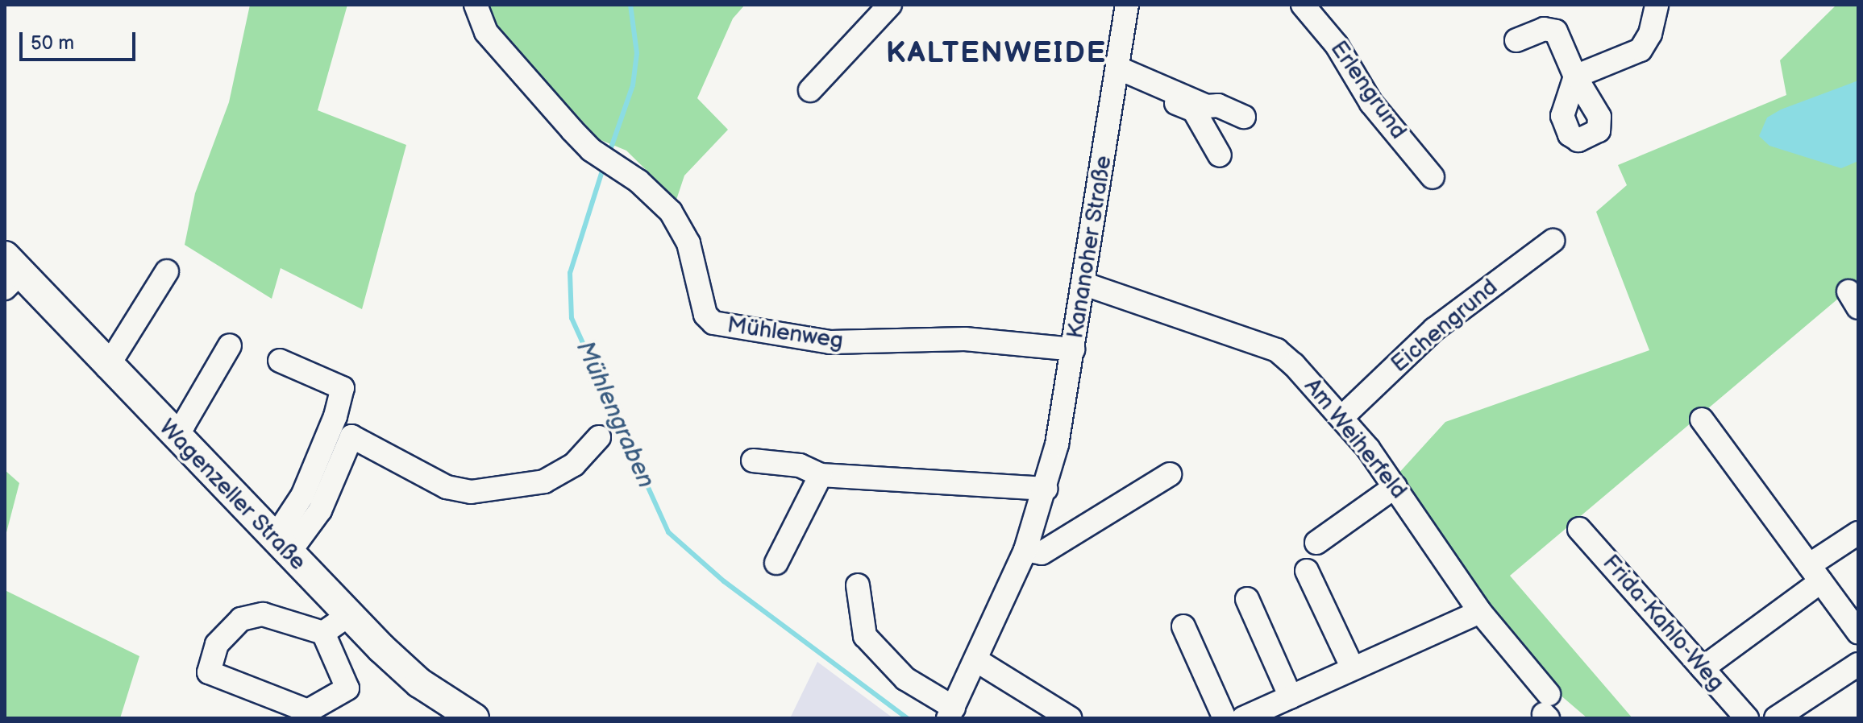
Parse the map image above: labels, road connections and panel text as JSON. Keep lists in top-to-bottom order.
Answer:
{
  "streets": {
    "main road": ["Wagenzeller Straße"],
    "street": [
      "Erlengrund",
      "Kananoher Straße",
      "Eichengrund",
      "Mühlenweg",
      "Am Weiherfeld",
      "Frida-Kahlo-Weg"
    ]
  },
  "crossings": [
    ["Kananoher Straße", "Mühlenweg"],
    ["Kananoher Straße", "Am Weiherfeld"],
    ["Eichengrund", "Am Weiherfeld"]
  ],
  "districts": ["KALTENWEIDE"],
  "water": ["Mühlengraben"],
  "scale_bar": "50 m"
}
